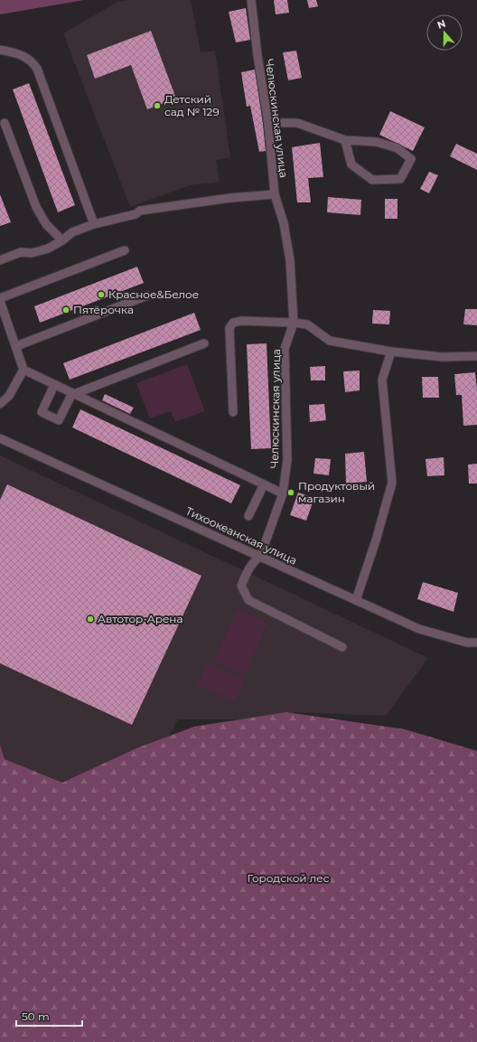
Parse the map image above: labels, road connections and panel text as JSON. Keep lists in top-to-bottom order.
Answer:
{
  "streets": {
    "street": ["Челюскинская улица", "Тихоокеанская улица"]
  },
  "crossings": [
    ["Челюскинская улица", "Тихоокеанская улица"]
  ],
  "parks": ["Городской лес"],
  "places": [
    "Детский сад № 129",
    "Красное&Белое",
    "Пятёрочка",
    "Продуктовый магазин",
    "Автотор-Арена"
  ],
  "scale_bar": "50 m",
  "north": "top"
}
